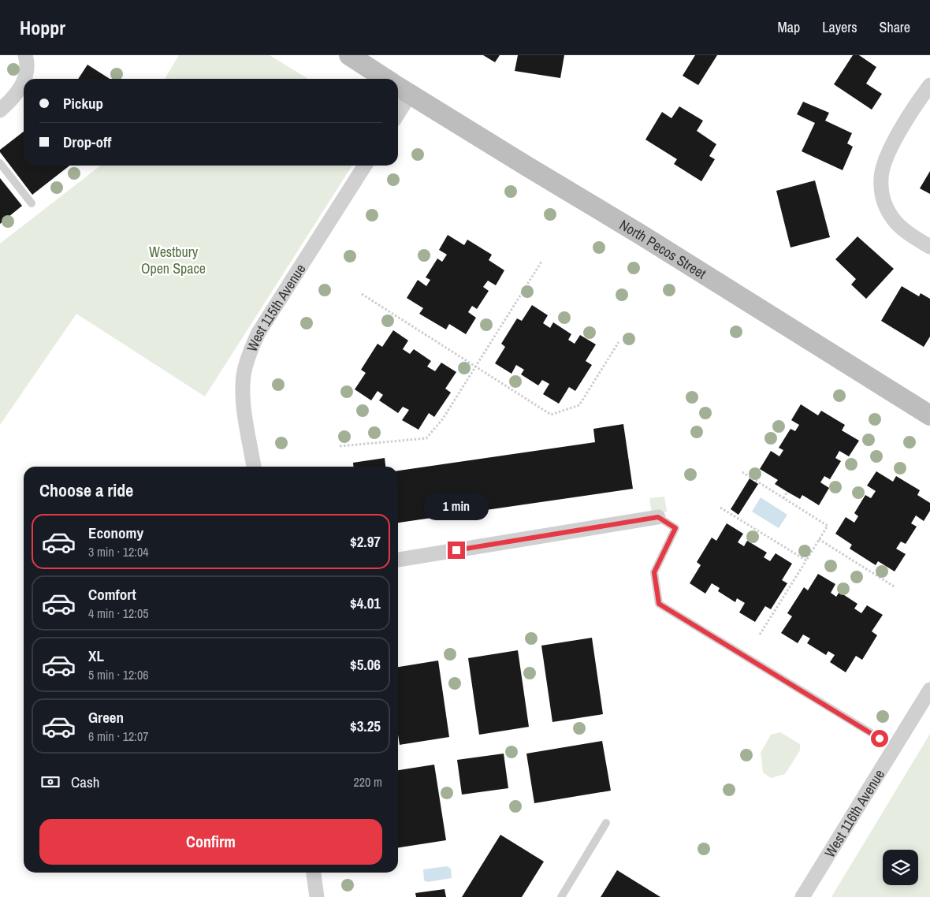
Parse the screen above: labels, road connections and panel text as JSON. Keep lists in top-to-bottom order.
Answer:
{
  "streets": {
    "street": ["North Pecos Street", "West 115th Avenue", "West 116th Avenue"]
  },
  "parks": ["Westbury Open Space"],
  "page": {
    "header": "Hoppr",
    "nav": ["Map", "Layers", "Share"],
    "banner": ["Pickup", "Drop-off"],
    "heading": "Choose a ride",
    "bubble": "1 min",
    "list": [
      {
        "name": "Economy",
        "note": "3 min · 12:04",
        "value": "$2.97"
      },
      {
        "name": "Comfort",
        "note": "4 min · 12:05",
        "value": "$4.01"
      },
      {
        "name": "XL",
        "note": "5 min · 12:06",
        "value": "$5.06"
      },
      {
        "name": "Green",
        "note": "6 min · 12:07",
        "value": "$3.25"
      }
    ],
    "pay": ["Cash", "220 m"],
    "buttons": "Confirm"
  }
}
